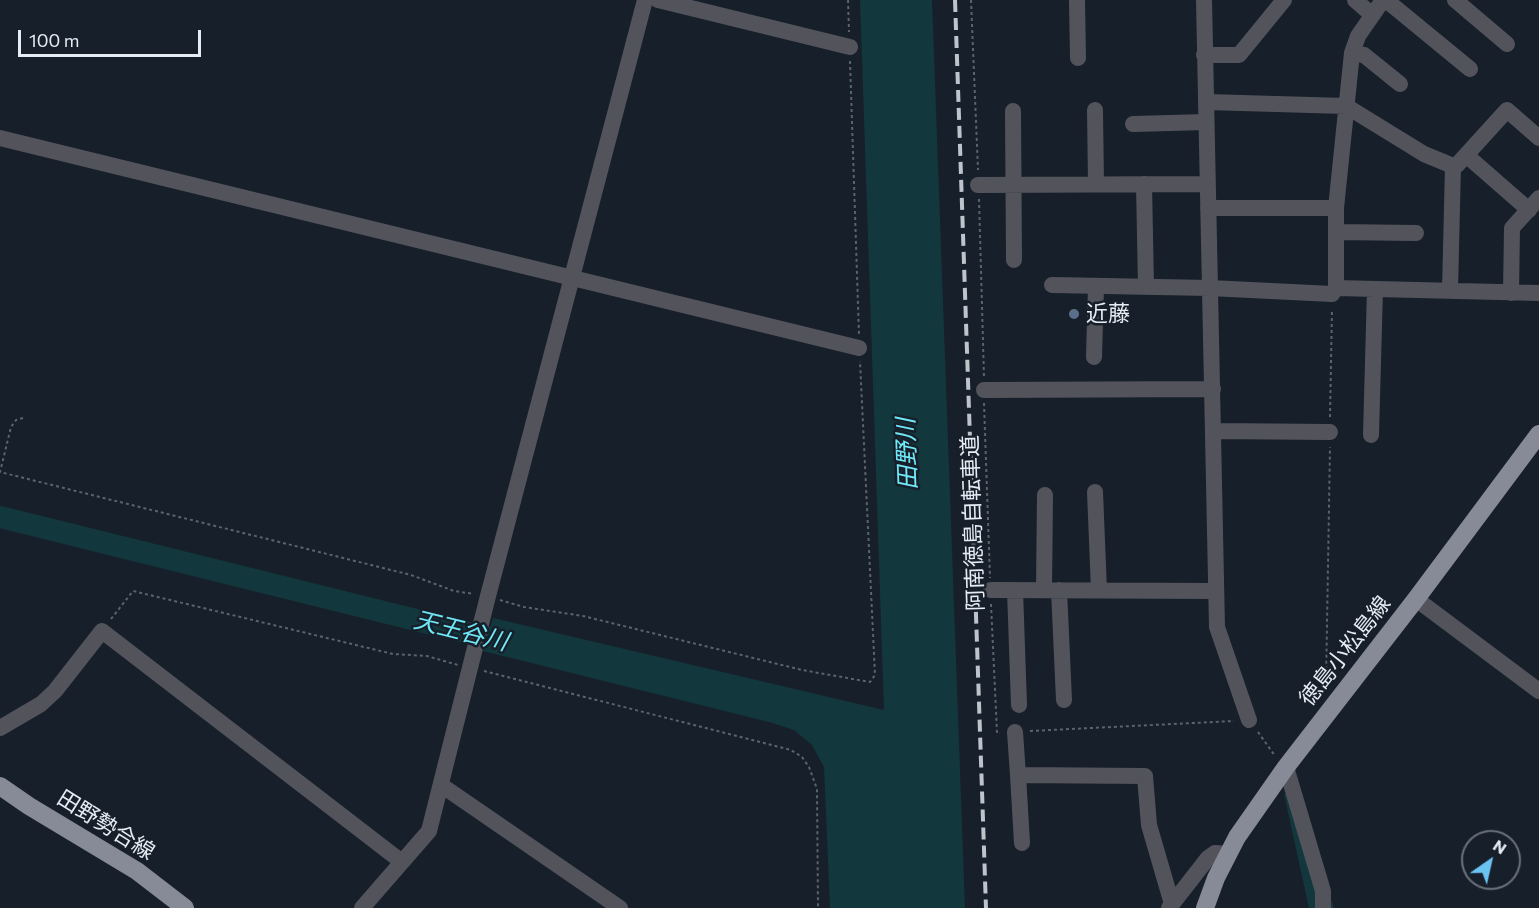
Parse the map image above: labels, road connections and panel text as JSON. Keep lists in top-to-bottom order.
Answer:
{
  "streets": {
    "main road": ["徳島小松島線", "田野勢合線"],
    "path": ["阿南徳島自転車道"]
  },
  "water": ["田野川", "天王谷川"],
  "places": ["近藤"],
  "scale_bar": "100 m",
  "north": "top right"
}
